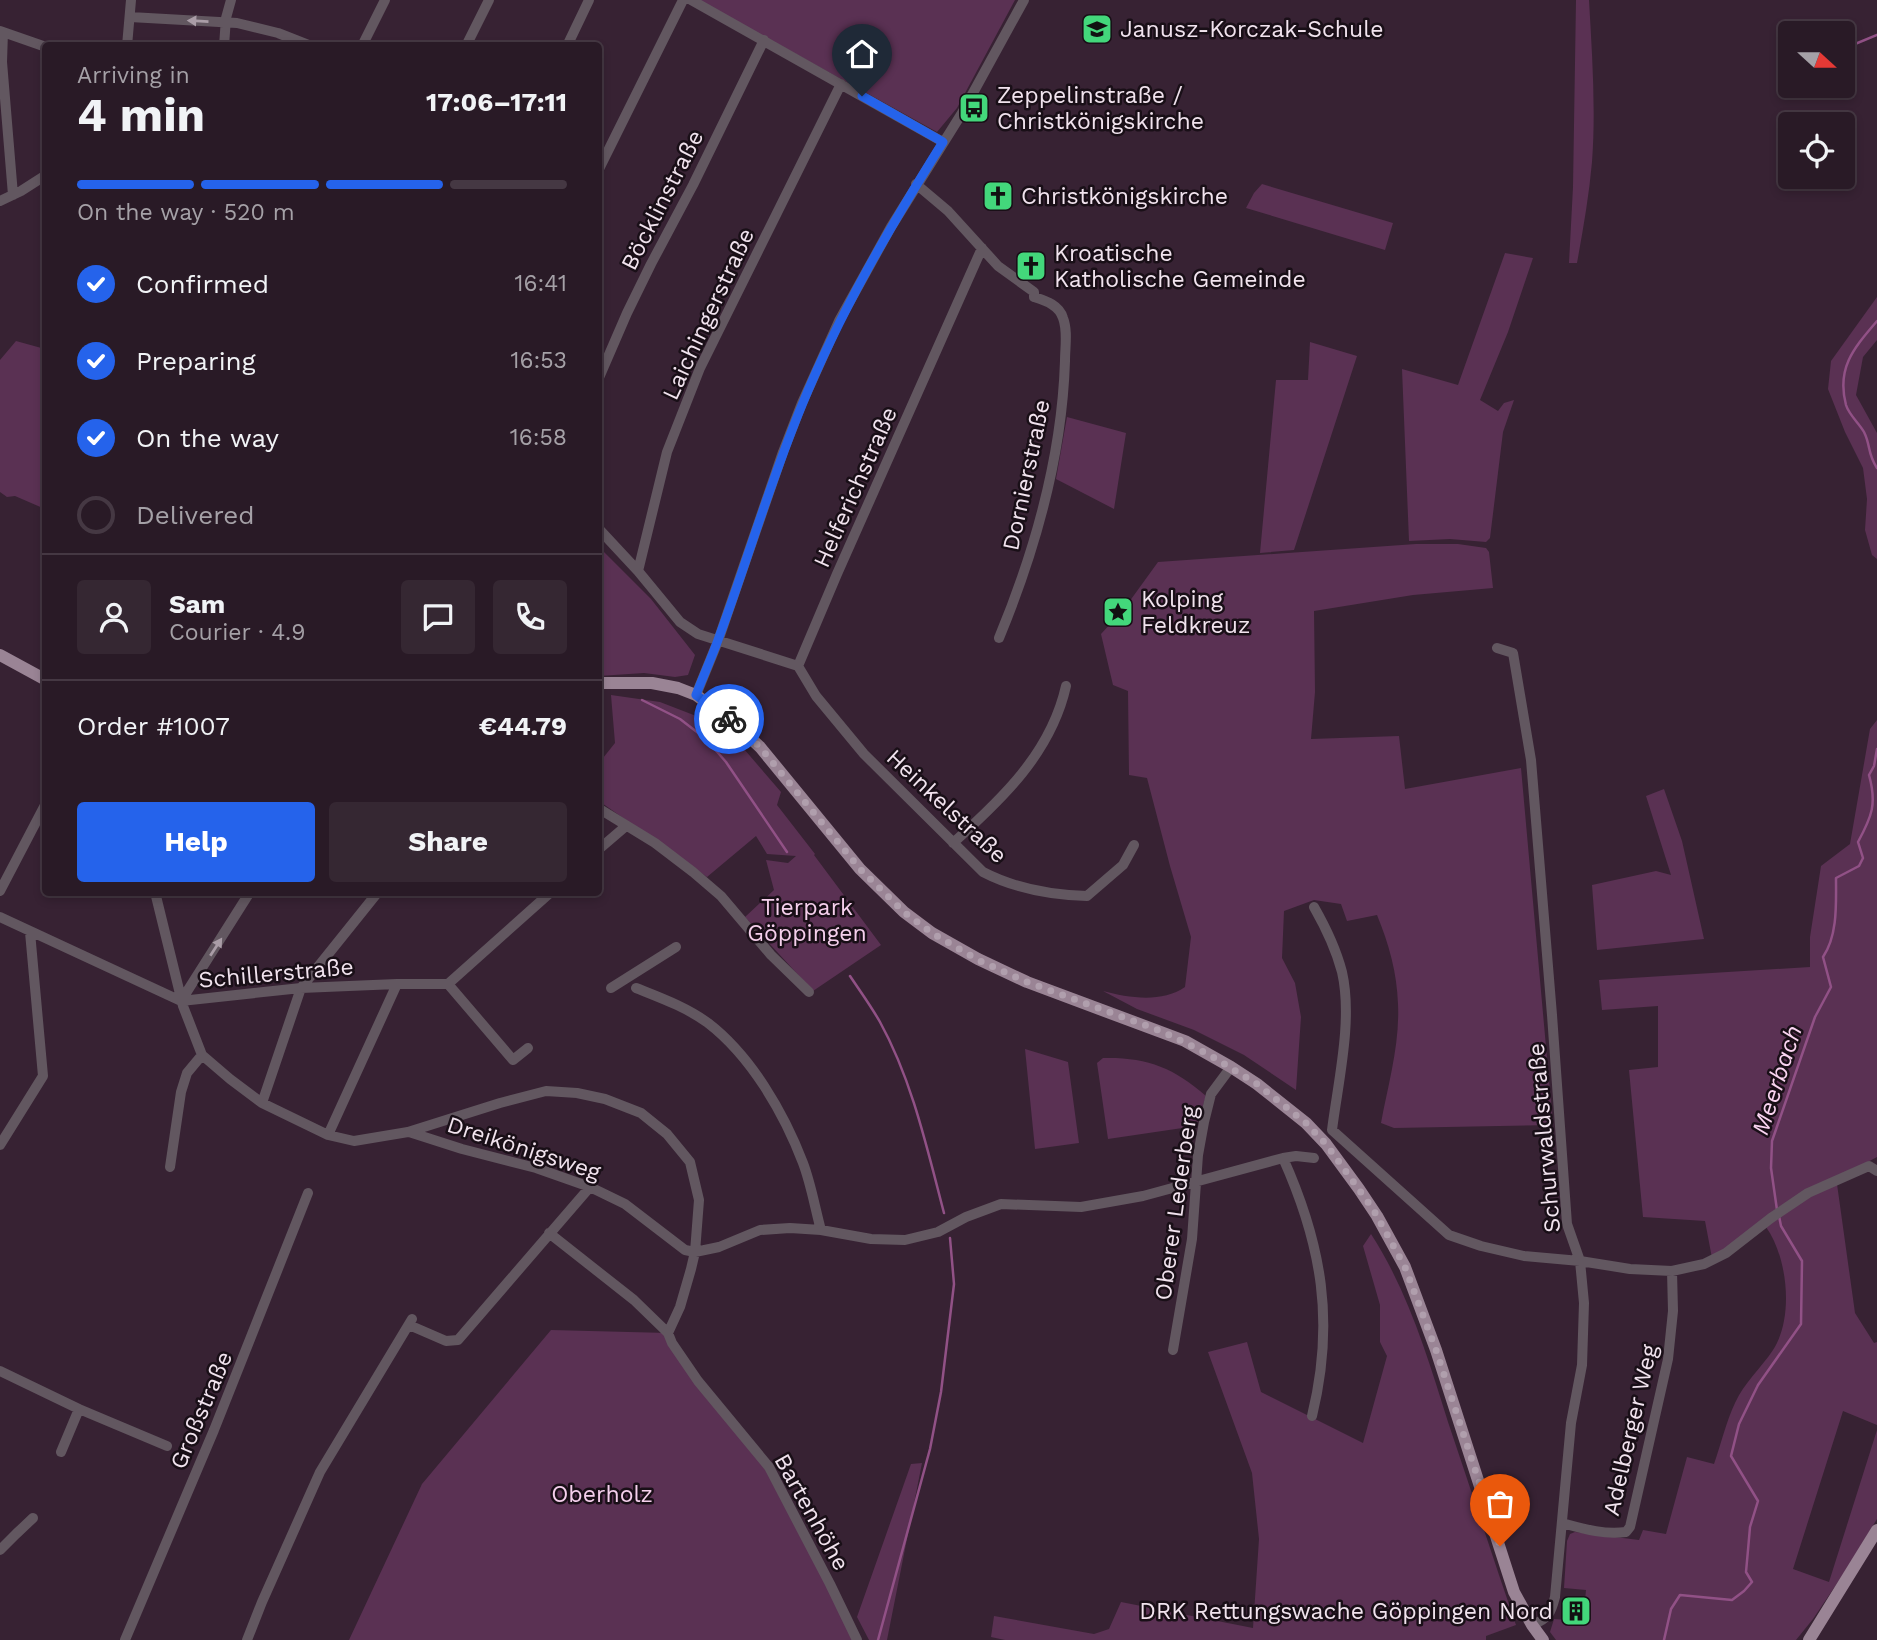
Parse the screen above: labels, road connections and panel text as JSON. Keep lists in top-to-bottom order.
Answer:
{
  "streets": {
    "street": [
      "Böcklinstraße",
      "Laichingerstraße",
      "Dornierstraße",
      "Helferichstraße",
      "Heinkelstraße",
      "Schillerstraße",
      "Schurwaldstraße",
      "Dreikönigsweg",
      "Oberer Lederberg",
      "Großstraße",
      "Adelberger Weg",
      "Bartenhöhe"
    ]
  },
  "crossings": [
    ["Dornierstraße", "Helferichstraße"],
    ["Helferichstraße", "Heinkelstraße"],
    ["Schurwaldstraße", "Adelberger Weg"]
  ],
  "water": ["Meerbach"],
  "parks": ["Tierpark Göppingen", "Oberholz"],
  "places": {
    "school or university": ["Janusz-Korczak-Schule"],
    "bus stop": ["Zeppelinstraße / Christkönigskirche"],
    "church": ["Christkönigskirche", "Kroatische Katholische Gemeinde"],
    "place": ["Kolping Feldkreuz"],
    "building": ["DRK Rettungswache Göppingen Nord"]
  },
  "north": "right",
  "page": {
    "heading": ["4 min", "Arriving in", "17:06–17:11"],
    "panel": [
      "Sam",
      "Courier · 4.9",
      "Order #1007",
      "€44.79"
    ],
    "bar": "On the way · 520 m",
    "list": [
      ["Confirmed", "16:41"],
      ["Preparing", "16:53"],
      ["On the way", "16:58"],
      "Delivered"
    ],
    "buttons": ["Help", "Share"]
  }
}
